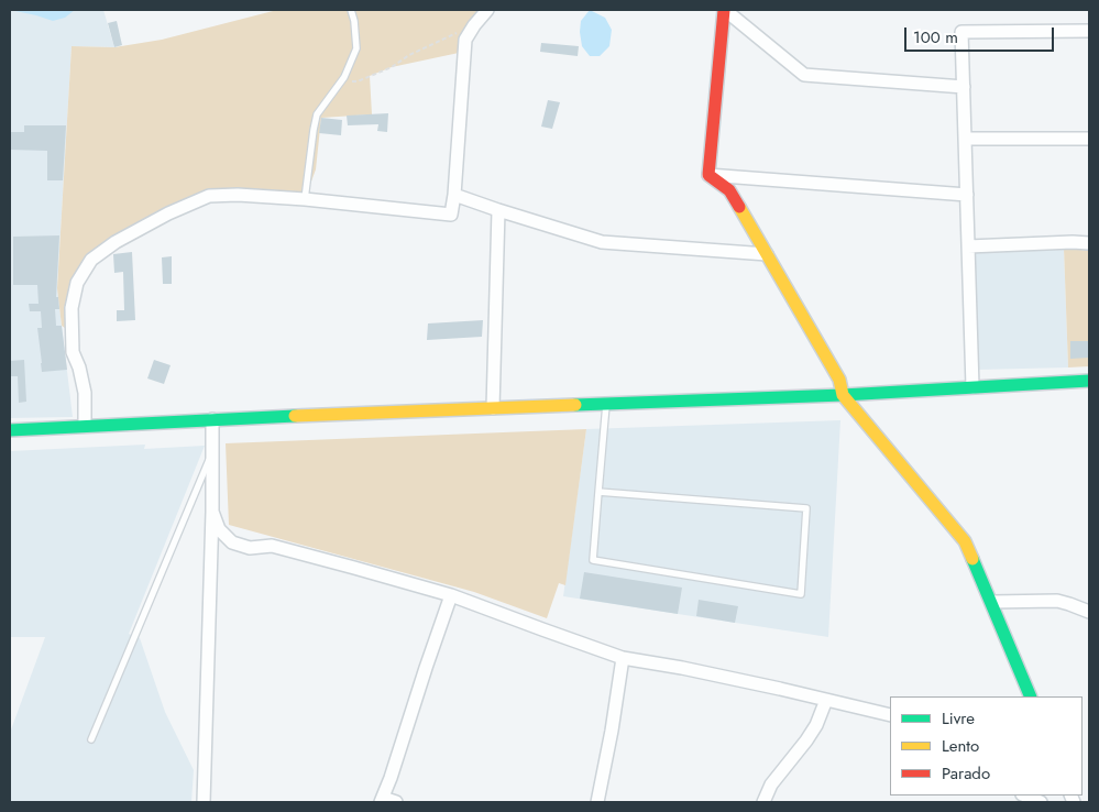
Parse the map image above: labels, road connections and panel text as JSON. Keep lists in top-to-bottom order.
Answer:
{
  "legend": ["Livre", "Lento", "Parado"],
  "scale_bar": "100 m"
}
